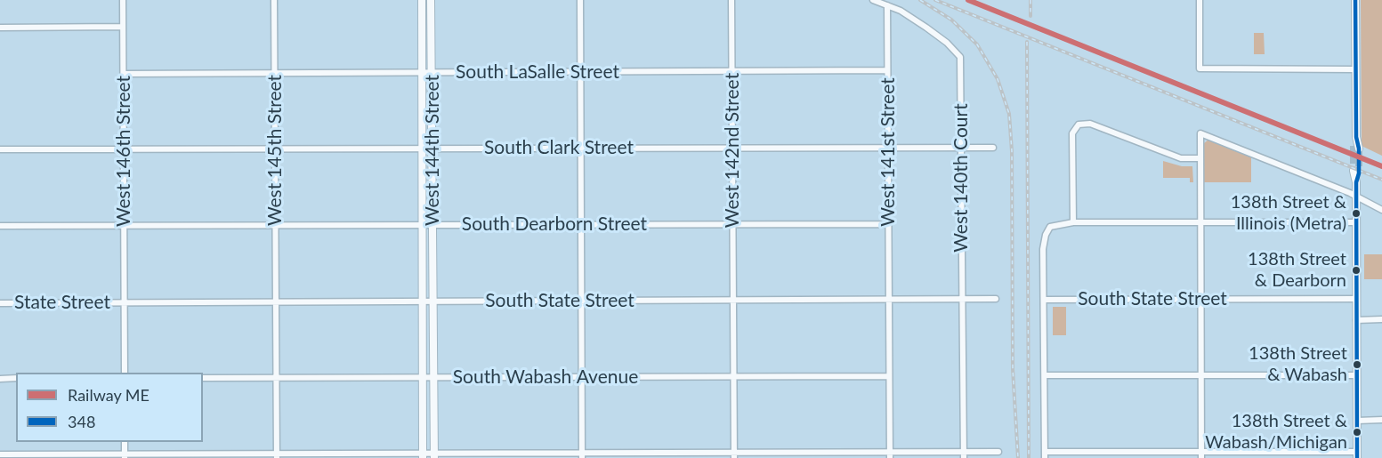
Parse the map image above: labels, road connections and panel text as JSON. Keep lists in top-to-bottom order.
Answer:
{
  "streets": {
    "street": [
      "South LaSalle Street",
      "South Clark Street",
      "West 145th Street",
      "West 144th Street",
      "West 142nd Street",
      "West 146th Street",
      "West 141st Street",
      "West 140th Court",
      "South Dearborn Street",
      "South State Street",
      "State Street",
      "South Wabash Avenue"
    ]
  },
  "crossings": [
    ["South LaSalle Street", "West 145th Street"],
    ["South LaSalle Street", "West 144th Street"],
    ["South LaSalle Street", "West 142nd Street"],
    ["South LaSalle Street", "West 146th Street"],
    ["South LaSalle Street", "West 141st Street"],
    ["South Clark Street", "West 145th Street"],
    ["South Clark Street", "West 144th Street"],
    ["South Clark Street", "West 142nd Street"],
    ["South Clark Street", "West 146th Street"],
    ["South Clark Street", "West 141st Street"],
    ["South Clark Street", "West 140th Court"],
    ["West 145th Street", "South Dearborn Street"],
    ["West 145th Street", "South State Street"],
    ["West 145th Street", "South Wabash Avenue"],
    ["West 144th Street", "South Dearborn Street"],
    ["West 144th Street", "South State Street"],
    ["West 144th Street", "South Wabash Avenue"],
    ["West 142nd Street", "South Dearborn Street"],
    ["West 142nd Street", "South State Street"],
    ["West 142nd Street", "South Wabash Avenue"],
    ["West 146th Street", "South Dearborn Street"],
    ["West 146th Street", "South State Street"],
    ["West 146th Street", "State Street"],
    ["West 141st Street", "West 140th Court"],
    ["West 141st Street", "South Dearborn Street"],
    ["West 141st Street", "South State Street"],
    ["West 141st Street", "South Wabash Avenue"],
    ["West 140th Court", "South State Street"],
    ["South State Street", "State Street"]
  ],
  "places": [
    "138th Street & Illinois (Metra)",
    "138th Street & Dearborn",
    "138th Street & Wabash",
    "138th Street & Wabash/Michigan"
  ],
  "lines": ["rail line ME", "transit line 348"],
  "legend": ["Railway ME", "348"]
}
